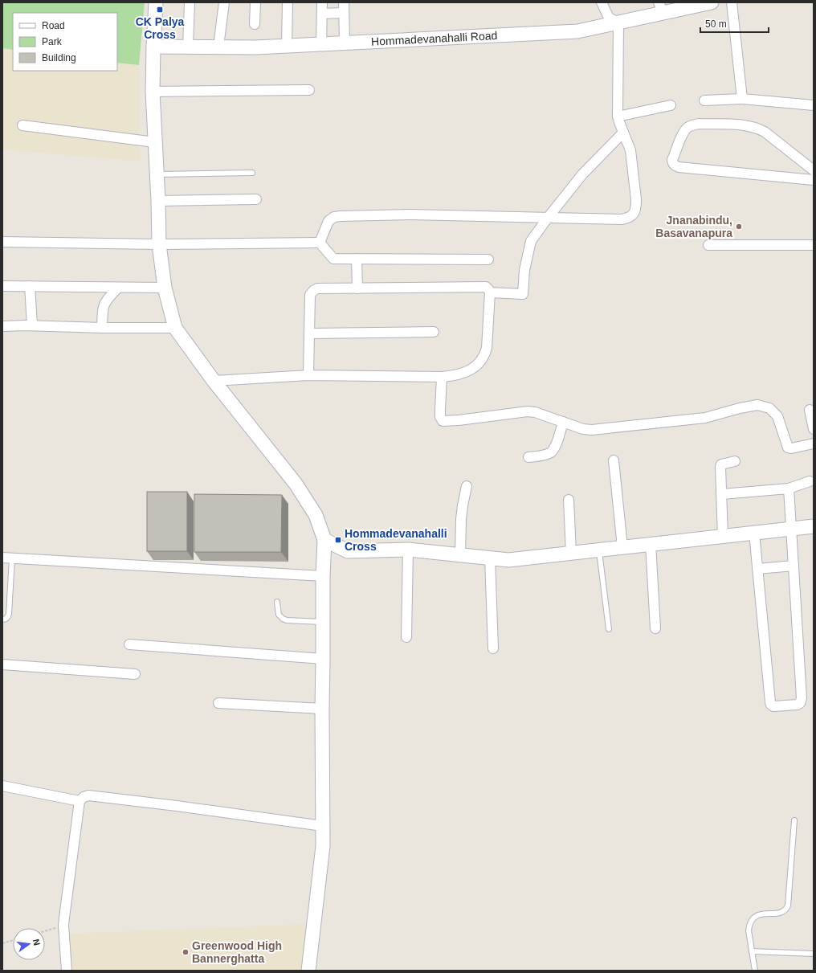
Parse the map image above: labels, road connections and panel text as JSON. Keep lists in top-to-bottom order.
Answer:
{
  "streets": {
    "main road": ["Hommadevanahalli Road"]
  },
  "places": {
    "transit": ["CK Palya Cross", "Hommadevanahalli Cross"],
    "other": ["Jnanabindu, Basavanapura", "Greenwood High Bannerghatta"]
  },
  "legend": ["Road", "Park", "Building"],
  "scale_bar": "50 m",
  "north": "right"
}
